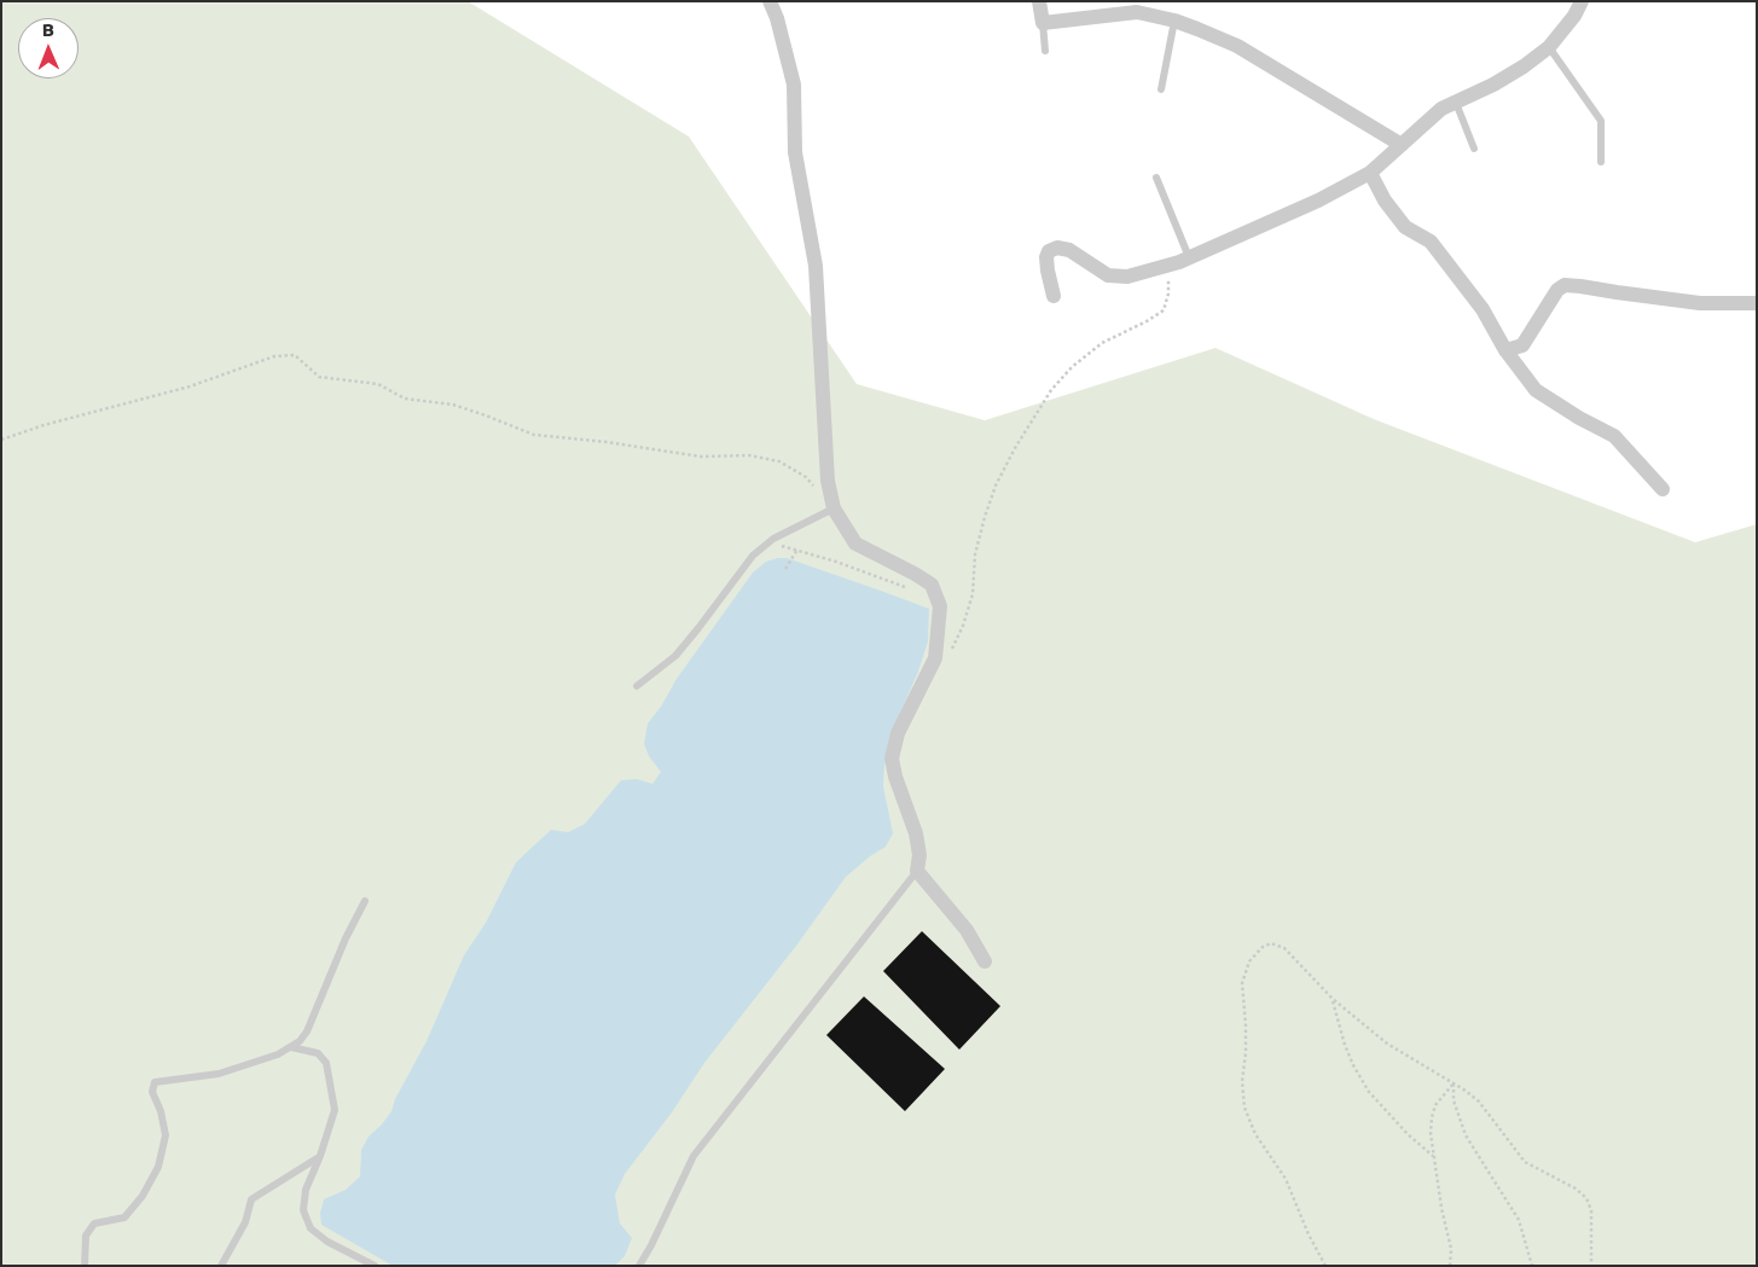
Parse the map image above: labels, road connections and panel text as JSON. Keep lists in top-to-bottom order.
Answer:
{
  "north": "top"
}
